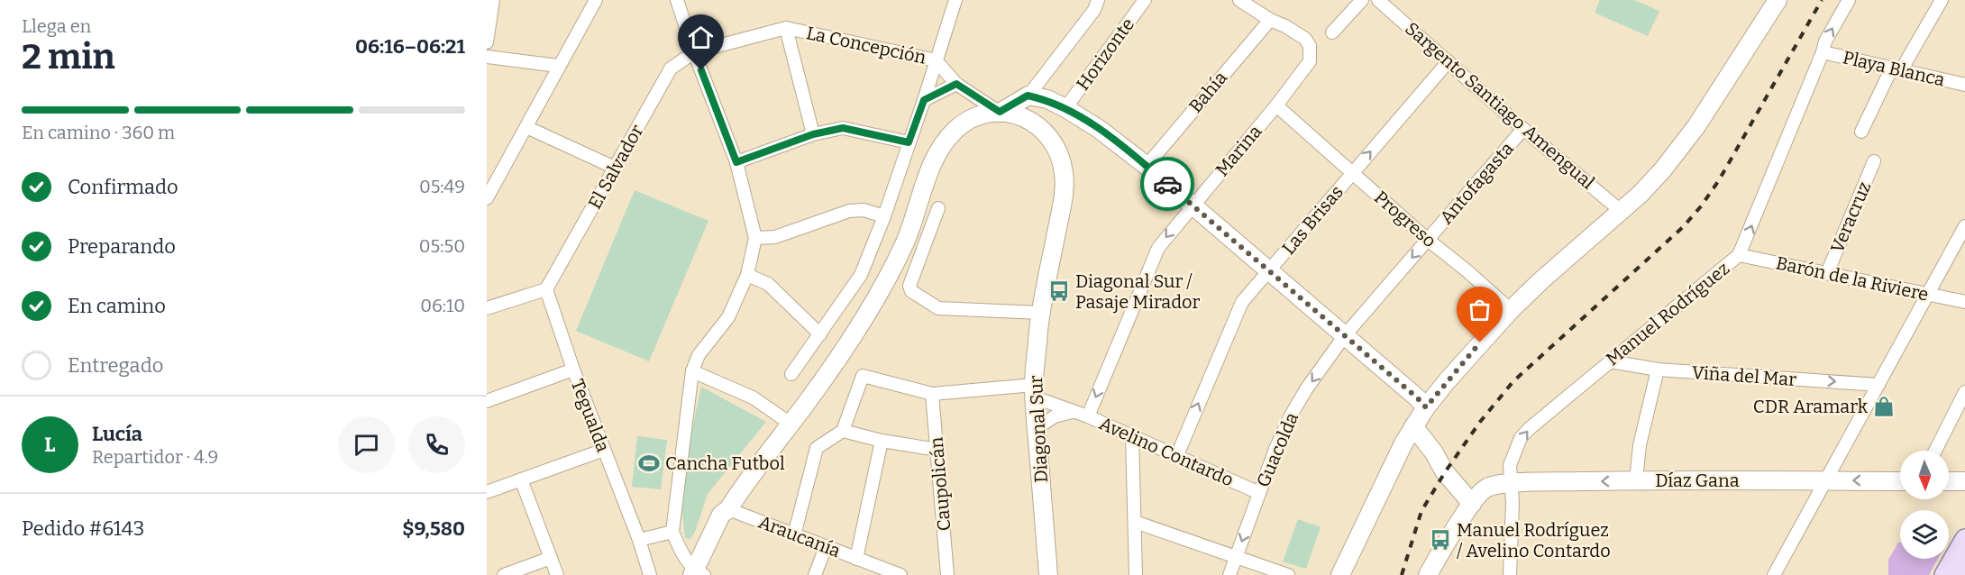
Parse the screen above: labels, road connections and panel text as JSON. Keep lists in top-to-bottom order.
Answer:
{
  "streets": {
    "main road": ["Diagonal Sur", "Díaz Gana"],
    "street": [
      "La Concepción",
      "Horizonte",
      "Playa Blanca",
      "Bahía",
      "Sargento Santiago Amengual",
      "Marina",
      "El Salvador",
      "Antofagasta",
      "Veracruz",
      "Progreso",
      "Las Brisas",
      "Barón de la Riviere",
      "Manuel Rodríguez",
      "Viña del Mar",
      "Tegualda",
      "Guacolda",
      "Avelino Contardo",
      "Caupolicán",
      "Araucanía"
    ]
  },
  "crossings": [
    ["La Concepción", "El Salvador"],
    ["La Concepción", "Diagonal Sur"],
    ["Playa Blanca", "Manuel Rodríguez"],
    ["Bahía", "Marina"],
    ["Sargento Santiago Amengual", "Antofagasta"],
    ["Sargento Santiago Amengual", "Las Brisas"],
    ["Marina", "Progreso"],
    ["Marina", "Avelino Contardo"],
    ["El Salvador", "Tegualda"],
    ["Antofagasta", "Progreso"],
    ["Antofagasta", "Guacolda"],
    ["Veracruz", "Barón de la Riviere"],
    ["Progreso", "Las Brisas"],
    ["Las Brisas", "Avelino Contardo"],
    ["Barón de la Riviere", "Manuel Rodríguez"],
    ["Manuel Rodríguez", "Viña del Mar"],
    ["Manuel Rodríguez", "Díaz Gana"],
    ["Diagonal Sur", "Avelino Contardo"],
    ["Guacolda", "Avelino Contardo"],
    ["Avelino Contardo", "Caupolicán"]
  ],
  "one_way": [
    "Marina",
    "Antofagasta",
    "Las Brisas",
    "Viña del Mar",
    "Guacolda",
    "Díaz Gana"
  ],
  "places": {
    "bus stop": ["Diagonal Sur / Pasaje Mirador", "Manuel Rodríguez / Avelino Contardo"],
    "shop": ["CDR Aramark"],
    "sports": ["Cancha Futbol"]
  },
  "north": "bottom",
  "page": {
    "heading": ["2 min", "Llega en", "06:16–06:21"],
    "panel": [
      "Lucía",
      "Repartidor · 4.9",
      "Pedido #6143",
      "$9,580"
    ],
    "bar": "En camino · 360 m",
    "list": [
      ["Confirmado", "05:49"],
      ["Preparando", "05:50"],
      ["En camino", "06:10"],
      "Entregado"
    ],
    "round": "L"
  }
}
